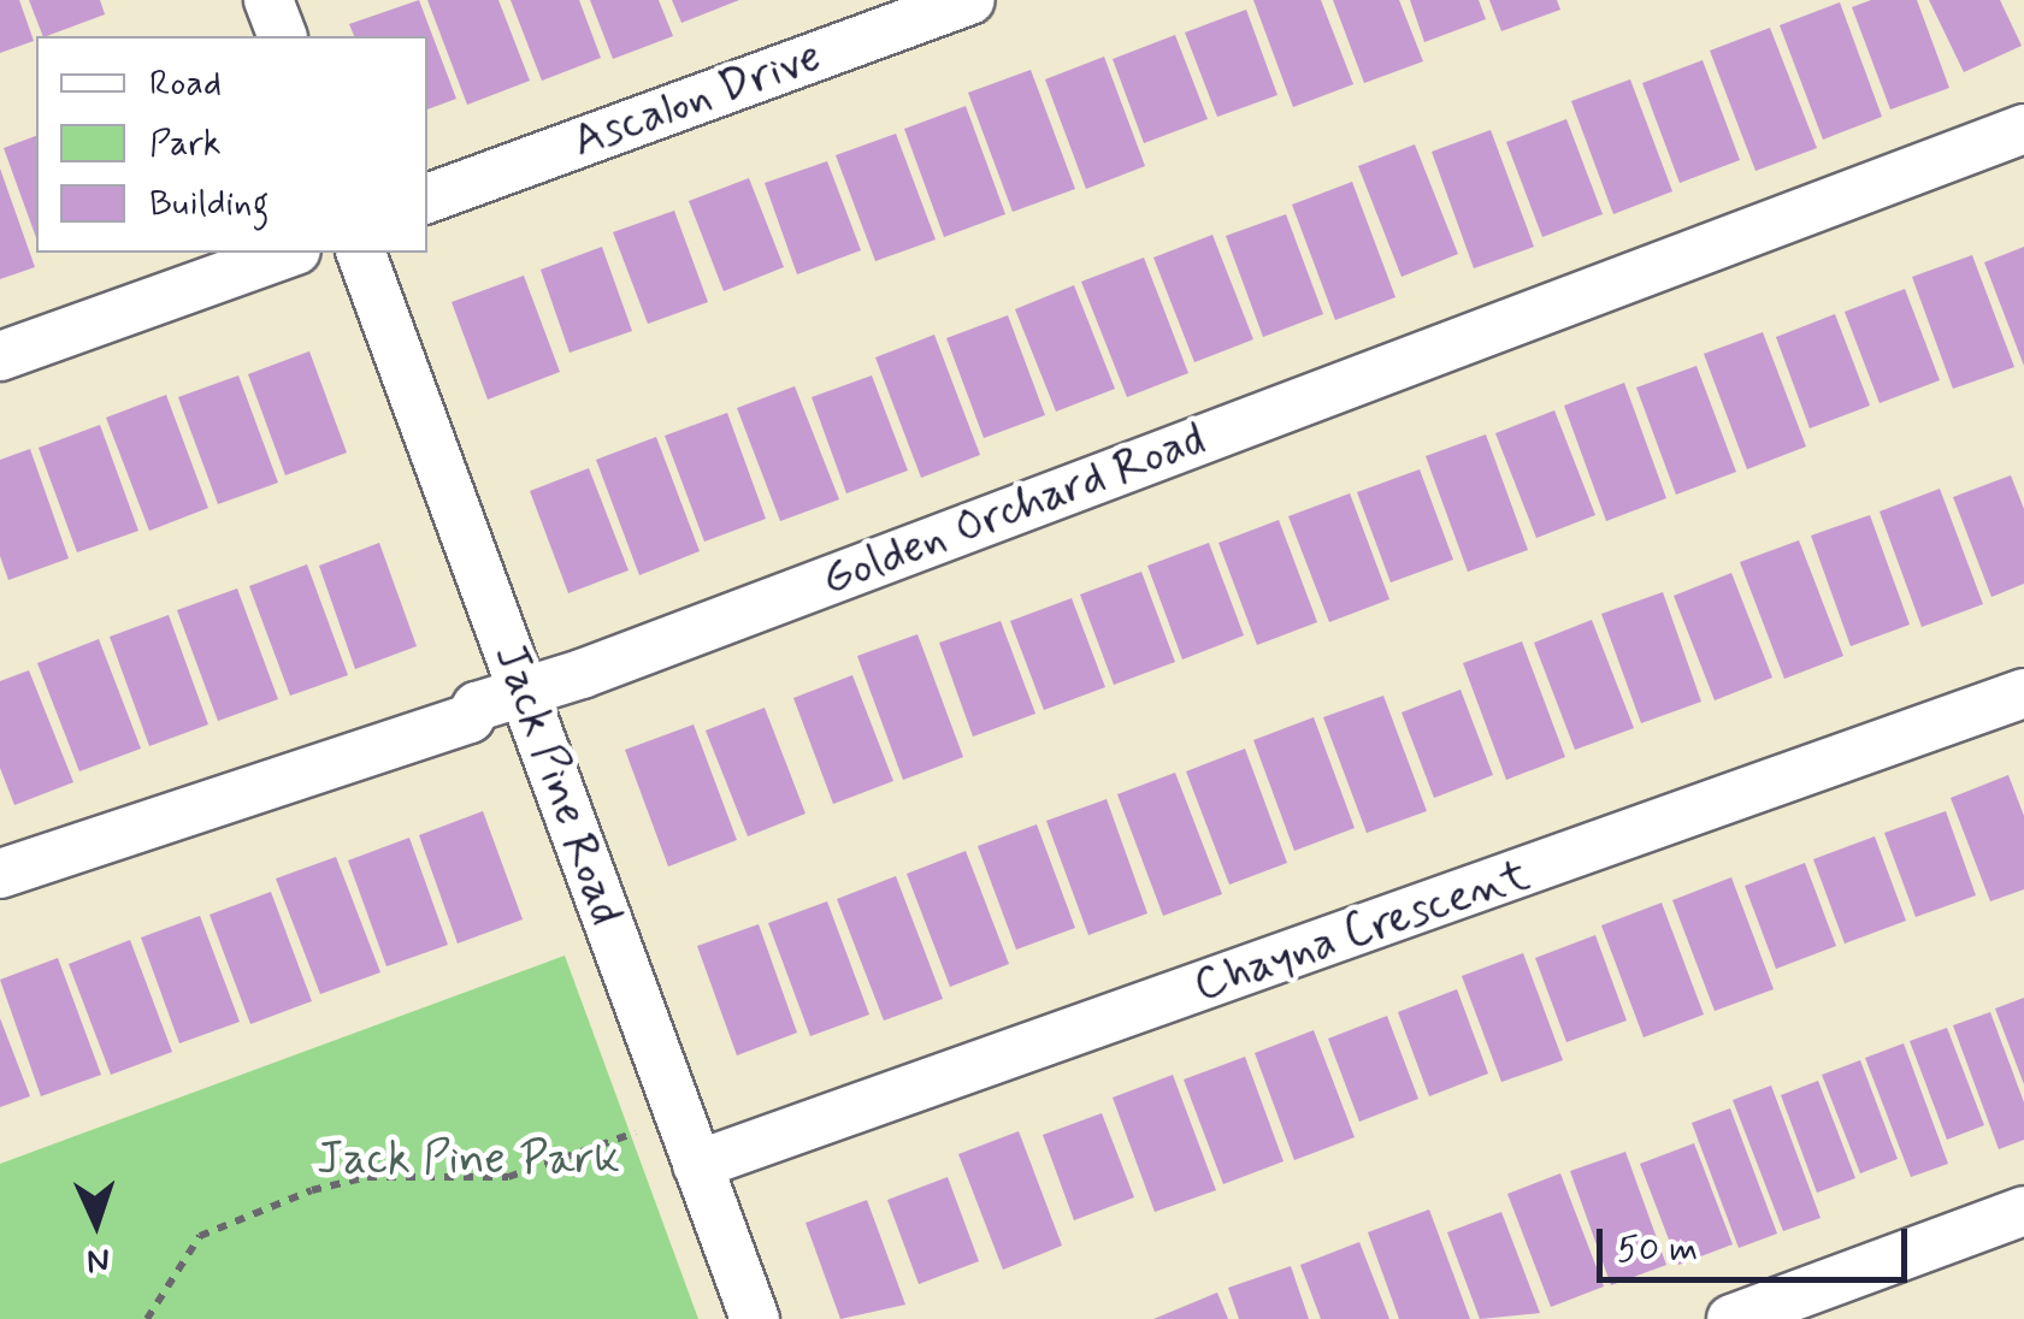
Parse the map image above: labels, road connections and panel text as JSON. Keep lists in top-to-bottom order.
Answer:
{
  "streets": {
    "street": [
      "Ascalon Drive",
      "Golden Orchard Road",
      "Jack Pine Road",
      "Chayna Crescent"
    ]
  },
  "crossings": [
    ["Golden Orchard Road", "Jack Pine Road"],
    ["Jack Pine Road", "Chayna Crescent"]
  ],
  "parks": ["Jack Pine Park"],
  "legend": ["Road", "Park", "Building"],
  "scale_bar": "50 m",
  "north": "bottom"
}
